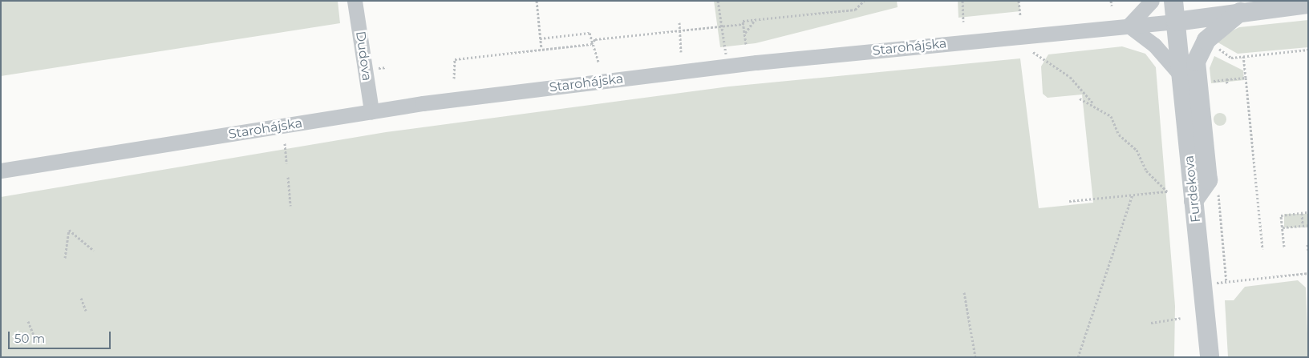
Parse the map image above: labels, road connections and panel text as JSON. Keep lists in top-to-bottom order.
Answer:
{
  "streets": {
    "street": ["Starohájska", "Dudova", "Furdekova"]
  },
  "crossings": [
    ["Starohájska", "Dudova"],
    ["Starohájska", "Furdekova"]
  ],
  "scale_bar": "50 m"
}
